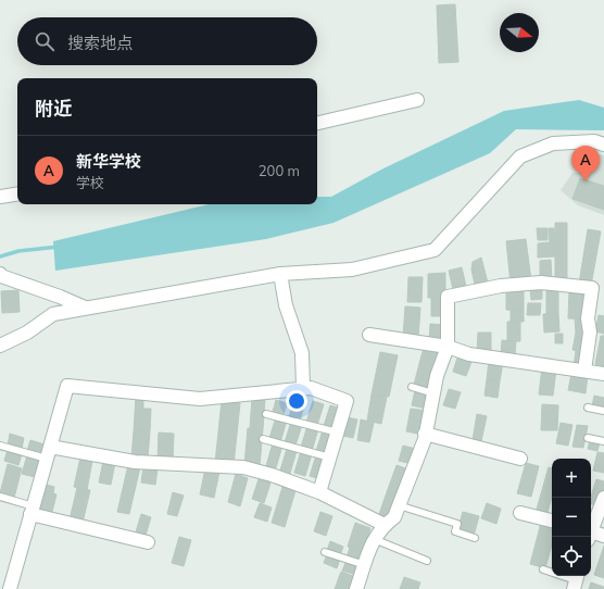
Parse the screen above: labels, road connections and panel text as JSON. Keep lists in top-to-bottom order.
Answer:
{
  "north": "right",
  "page": {
    "search": "搜索地点",
    "heading": "附近",
    "list": [
      {
        "mark": "A",
        "name": "新华学校",
        "note": "学校",
        "value": "200 m"
      }
    ],
    "pins": "A",
    "map_buttons": ["+", "−"]
  }
}
